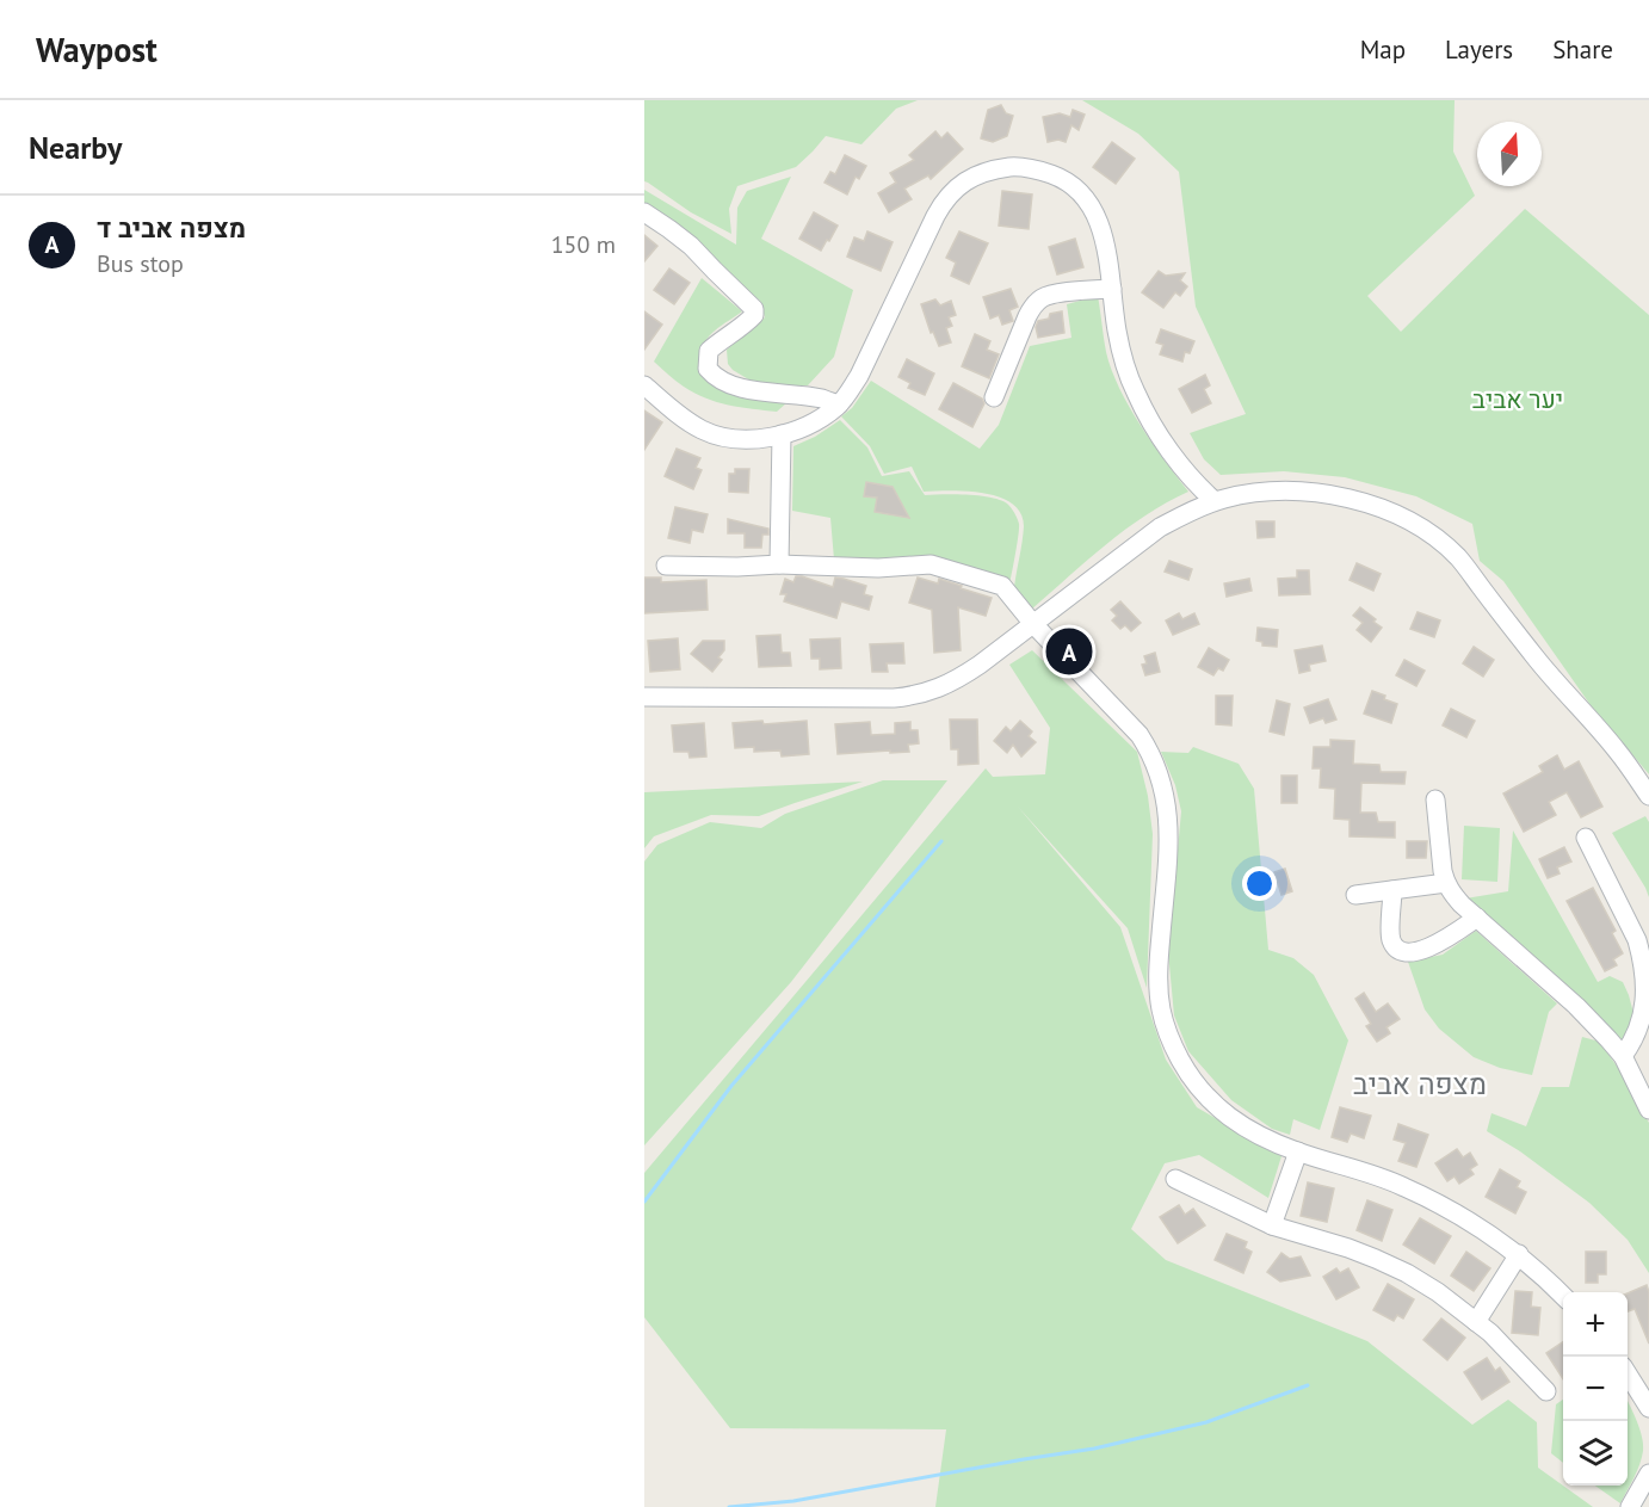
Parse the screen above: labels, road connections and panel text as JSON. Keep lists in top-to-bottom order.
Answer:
{
  "districts": ["מצפה אביב"],
  "parks": ["יער אביב"],
  "north": "top",
  "page": {
    "header": "Waypost",
    "nav": ["Map", "Layers", "Share"],
    "heading": "Nearby",
    "list": [
      {
        "mark": "A",
        "name": "מצפה אביב ד",
        "note": "Bus stop",
        "value": "150 m"
      }
    ],
    "pins": "A",
    "map_buttons": ["+", "−"]
  }
}
